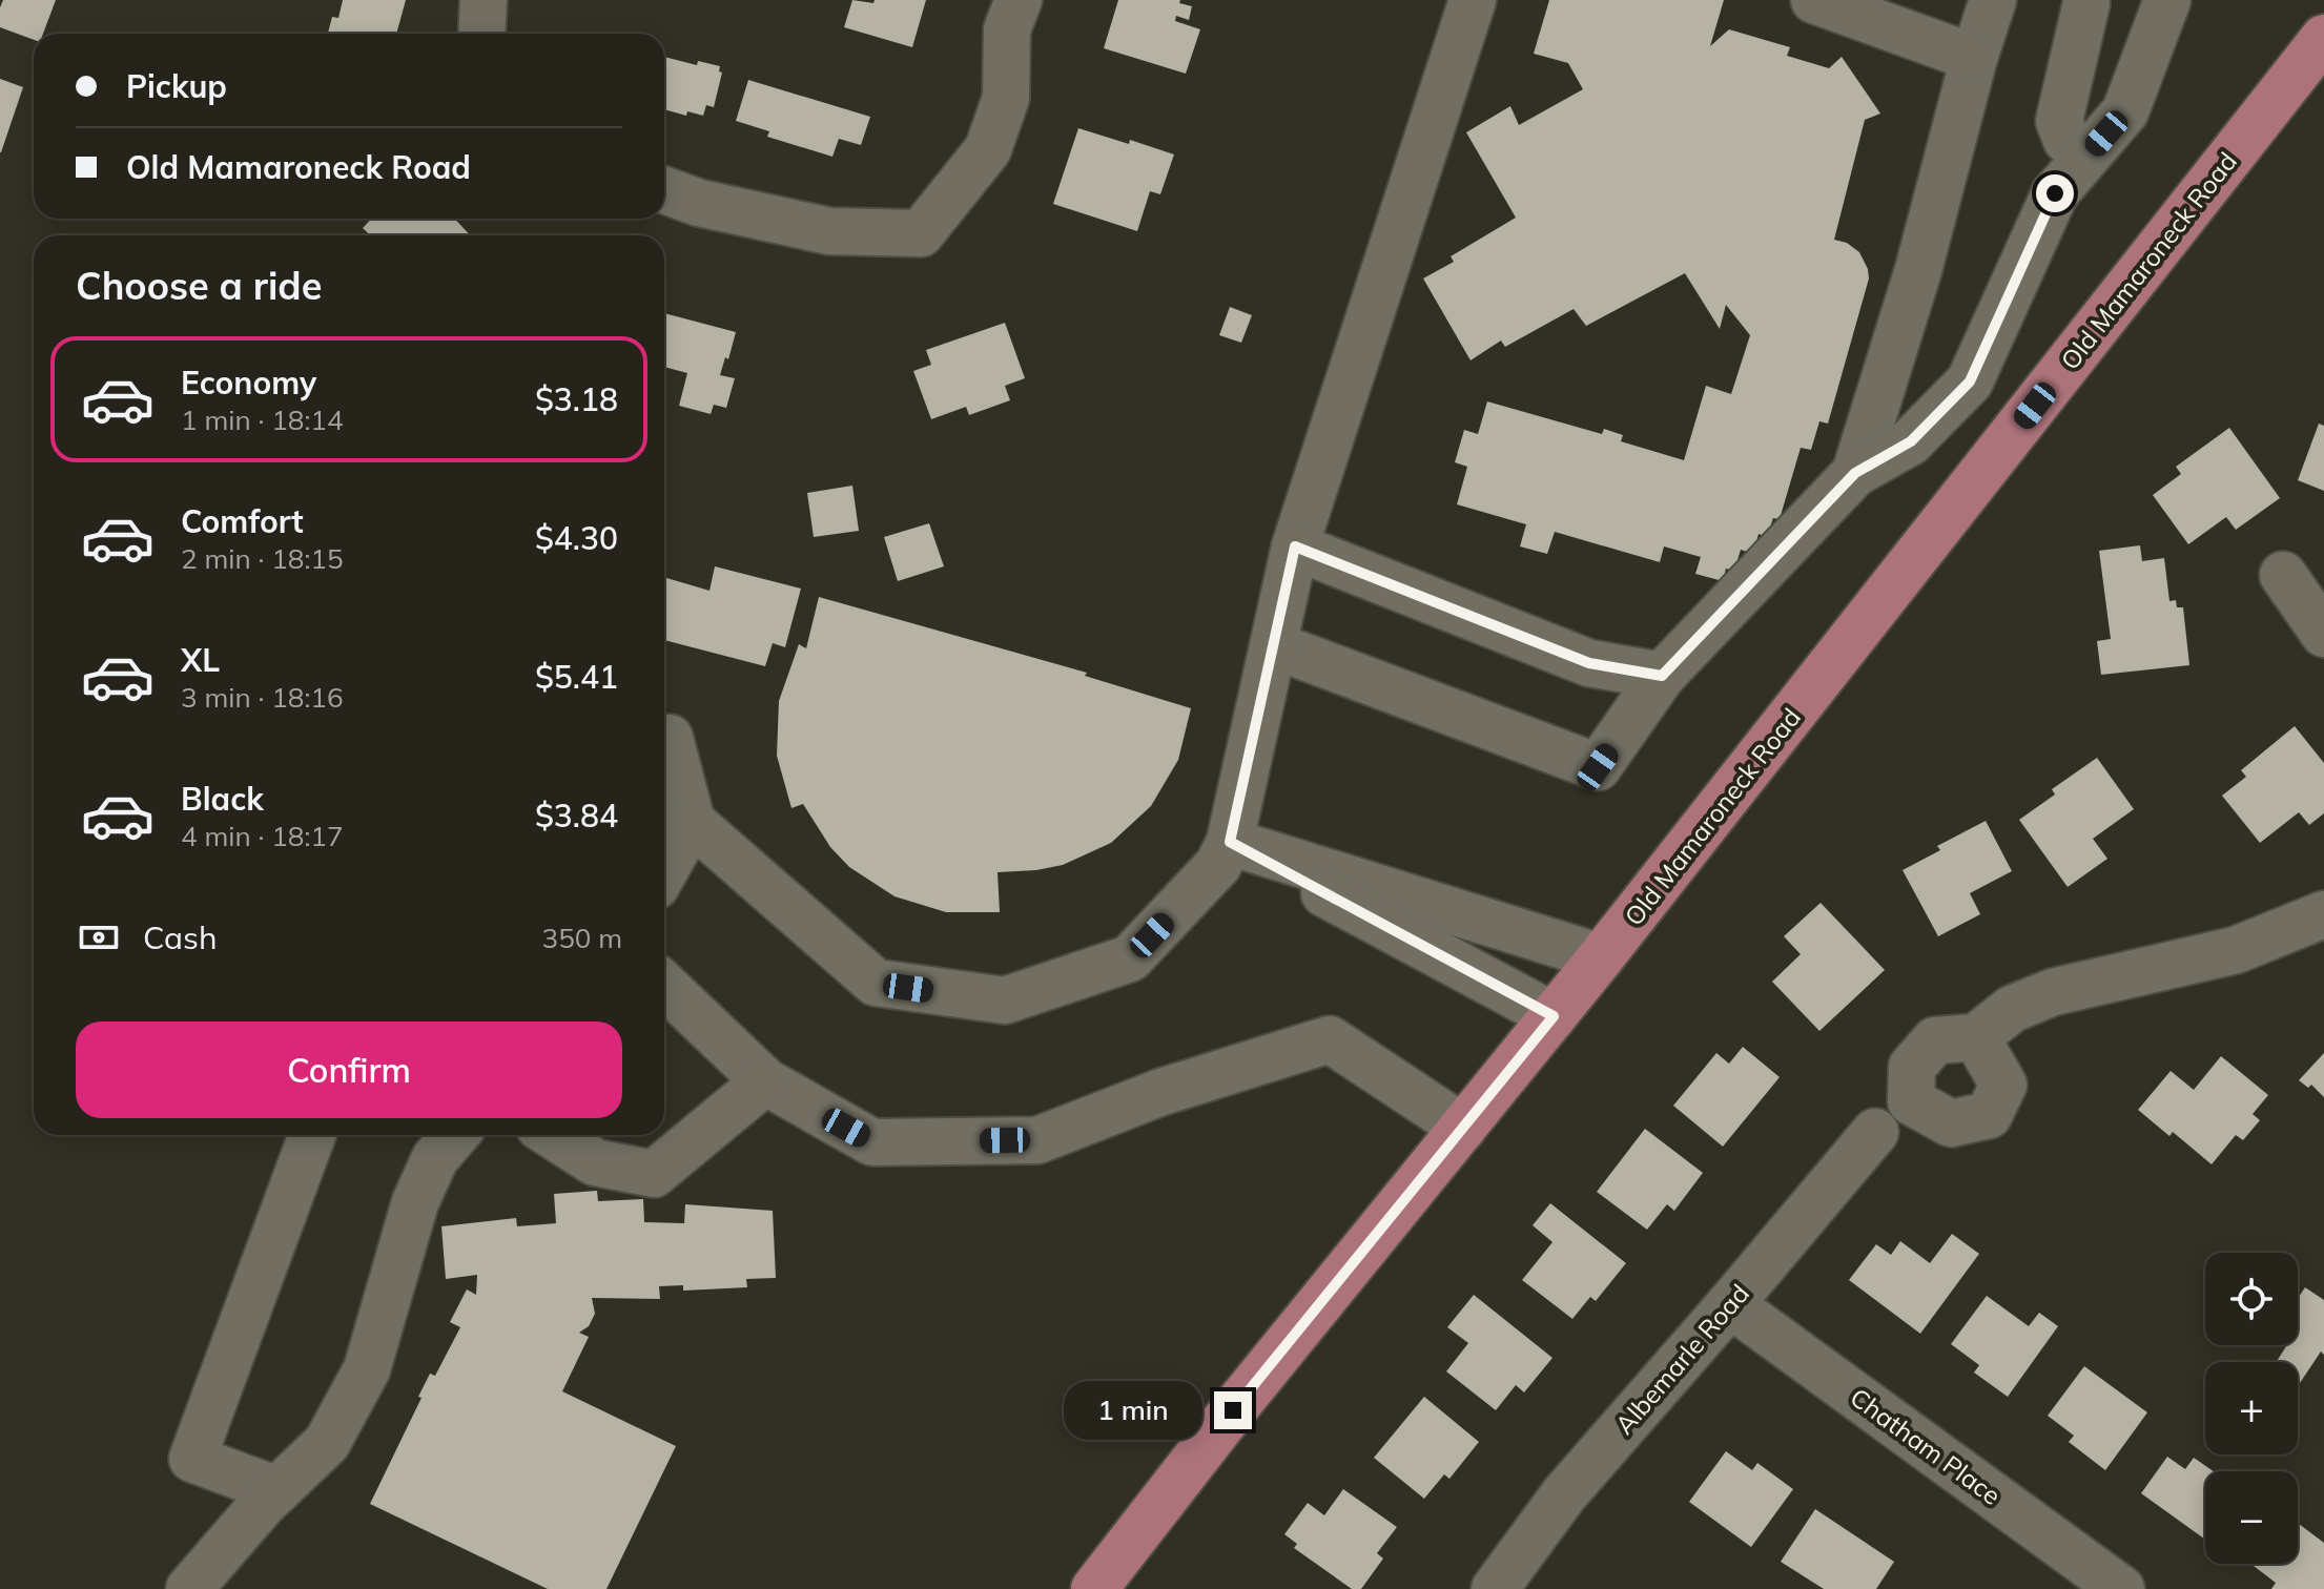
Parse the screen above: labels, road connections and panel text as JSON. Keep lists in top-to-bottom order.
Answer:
{
  "streets": {
    "main road": ["Old Mamaroneck Road"],
    "street": ["Albemarle Road", "Chatham Place"]
  },
  "crossings": [
    ["Albemarle Road", "Chatham Place"]
  ],
  "page": {
    "banner": ["Pickup", "Old Mamaroneck Road"],
    "heading": "Choose a ride",
    "list": [
      {
        "name": "Economy",
        "note": "1 min · 18:14",
        "value": "$3.18"
      },
      {
        "name": "Comfort",
        "note": "2 min · 18:15",
        "value": "$4.30"
      },
      {
        "name": "XL",
        "note": "3 min · 18:16",
        "value": "$5.41"
      },
      {
        "name": "Black",
        "note": "4 min · 18:17",
        "value": "$3.84"
      }
    ],
    "pay": ["Cash", "350 m"],
    "buttons": "Confirm",
    "map_buttons": ["+", "−"],
    "bubble": "1 min"
  }
}
